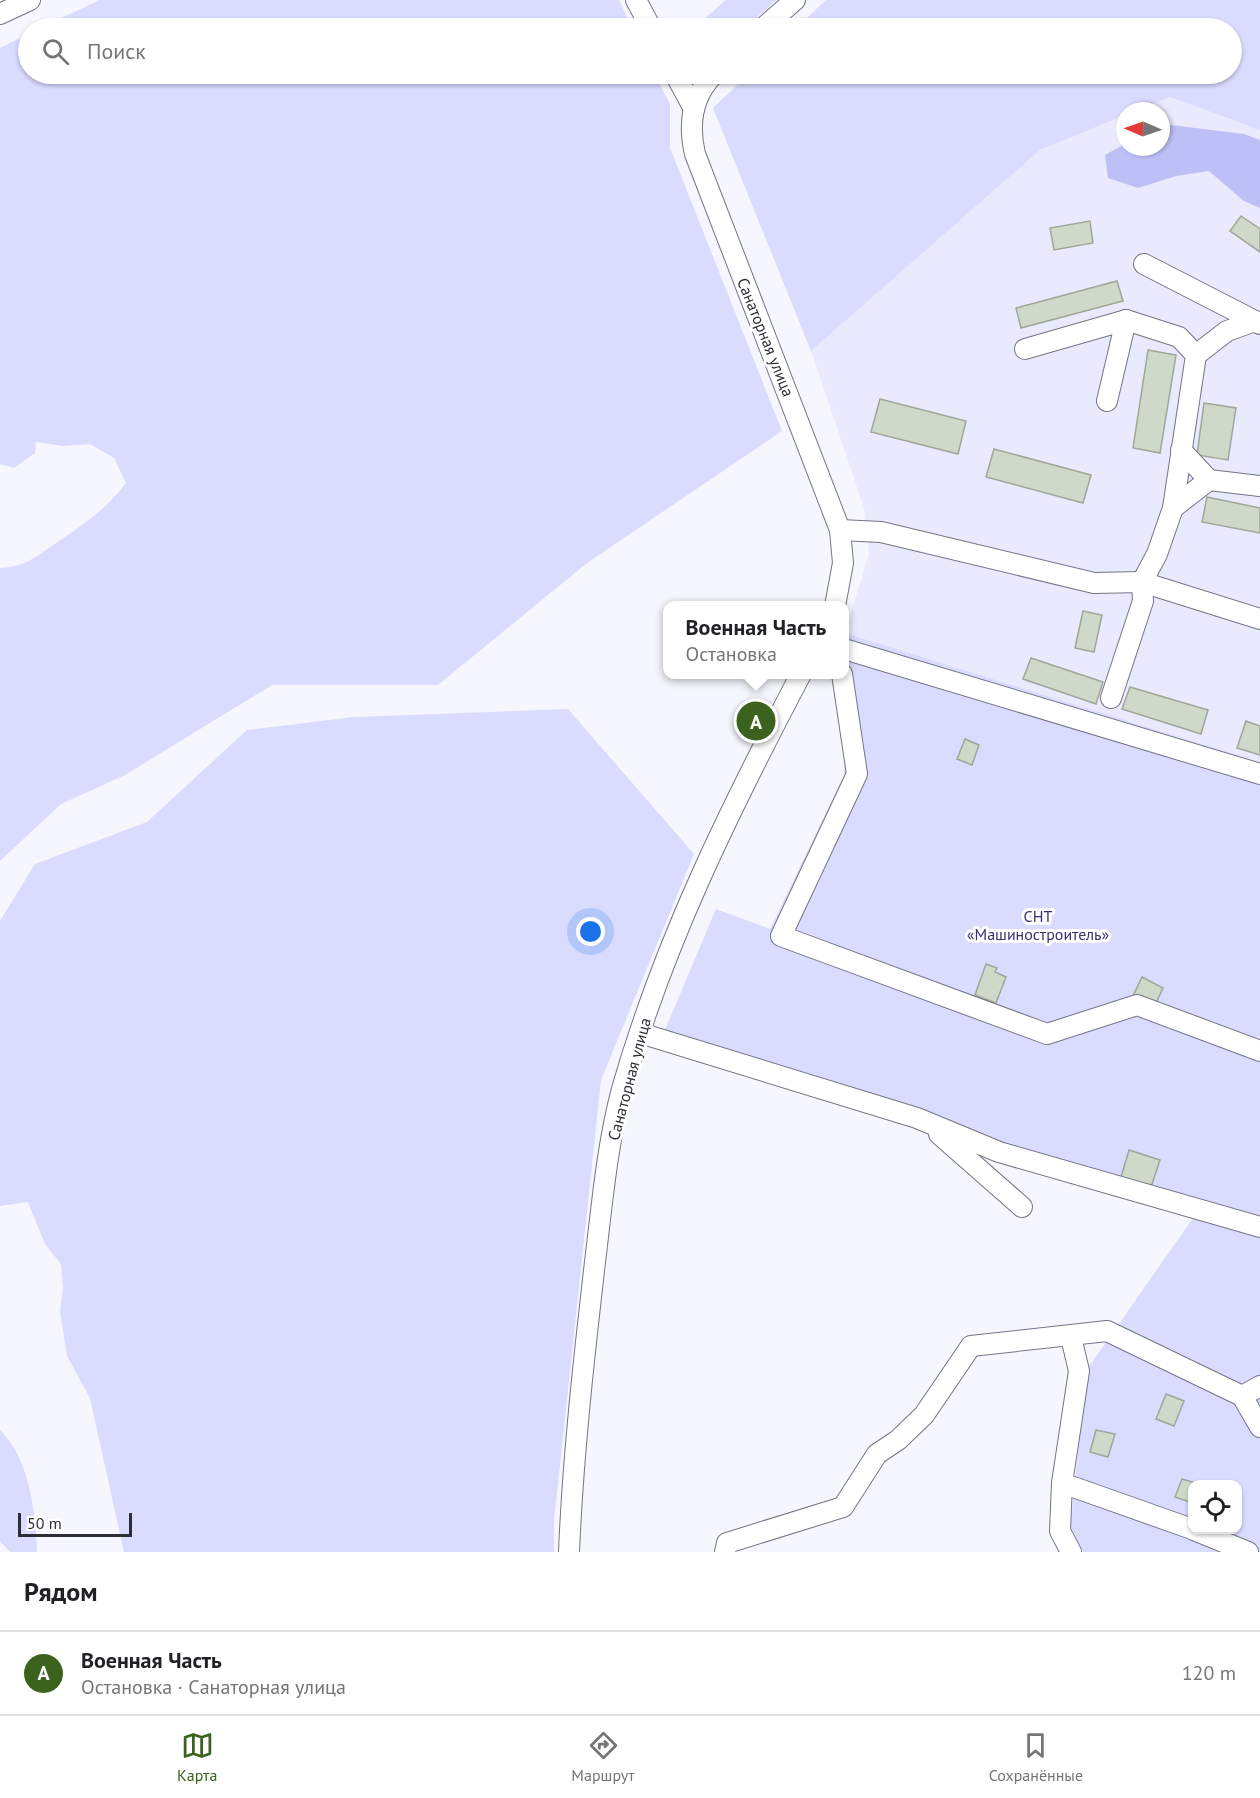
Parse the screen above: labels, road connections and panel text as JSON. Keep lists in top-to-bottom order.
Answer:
{
  "streets": {
    "street": ["Санаторная улица"]
  },
  "parks": ["СНТ «Машиностроитель»"],
  "scale_bar": "50 m",
  "north": "left",
  "page": {
    "search": "Поиск",
    "popup": ["Военная Часть", "Остановка"],
    "pins": "A",
    "scale": "50 m",
    "heading": "Рядом",
    "list": [
      {
        "mark": "A",
        "name": "Военная Часть",
        "note": "Остановка · Санаторная улица",
        "value": "120 m"
      }
    ],
    "nav": ["Карта", "Маршрут", "Сохранённые"]
  }
}
